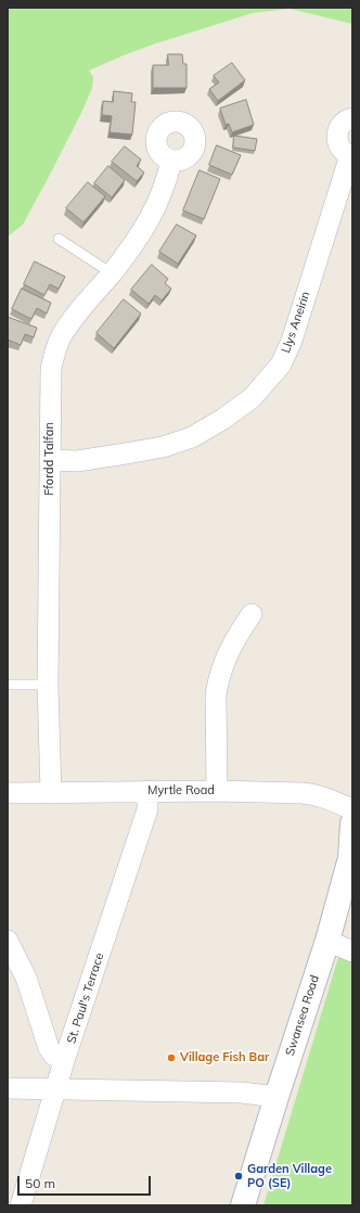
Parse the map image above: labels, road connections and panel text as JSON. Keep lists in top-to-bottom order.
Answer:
{
  "streets": {
    "main road": ["Swansea Road"],
    "street": [
      "Llys Aneirin",
      "Ffordd Talfan",
      "Myrtle Road",
      "St. Paul's Terrace"
    ]
  },
  "crossings": [
    ["Llys Aneirin", "Ffordd Talfan"],
    ["Ffordd Talfan", "Myrtle Road"],
    ["Myrtle Road", "St. Paul's Terrace"]
  ],
  "places": ["Village Fish Bar", "Garden Village PO (SE)"],
  "scale_bar": "50 m"
}
